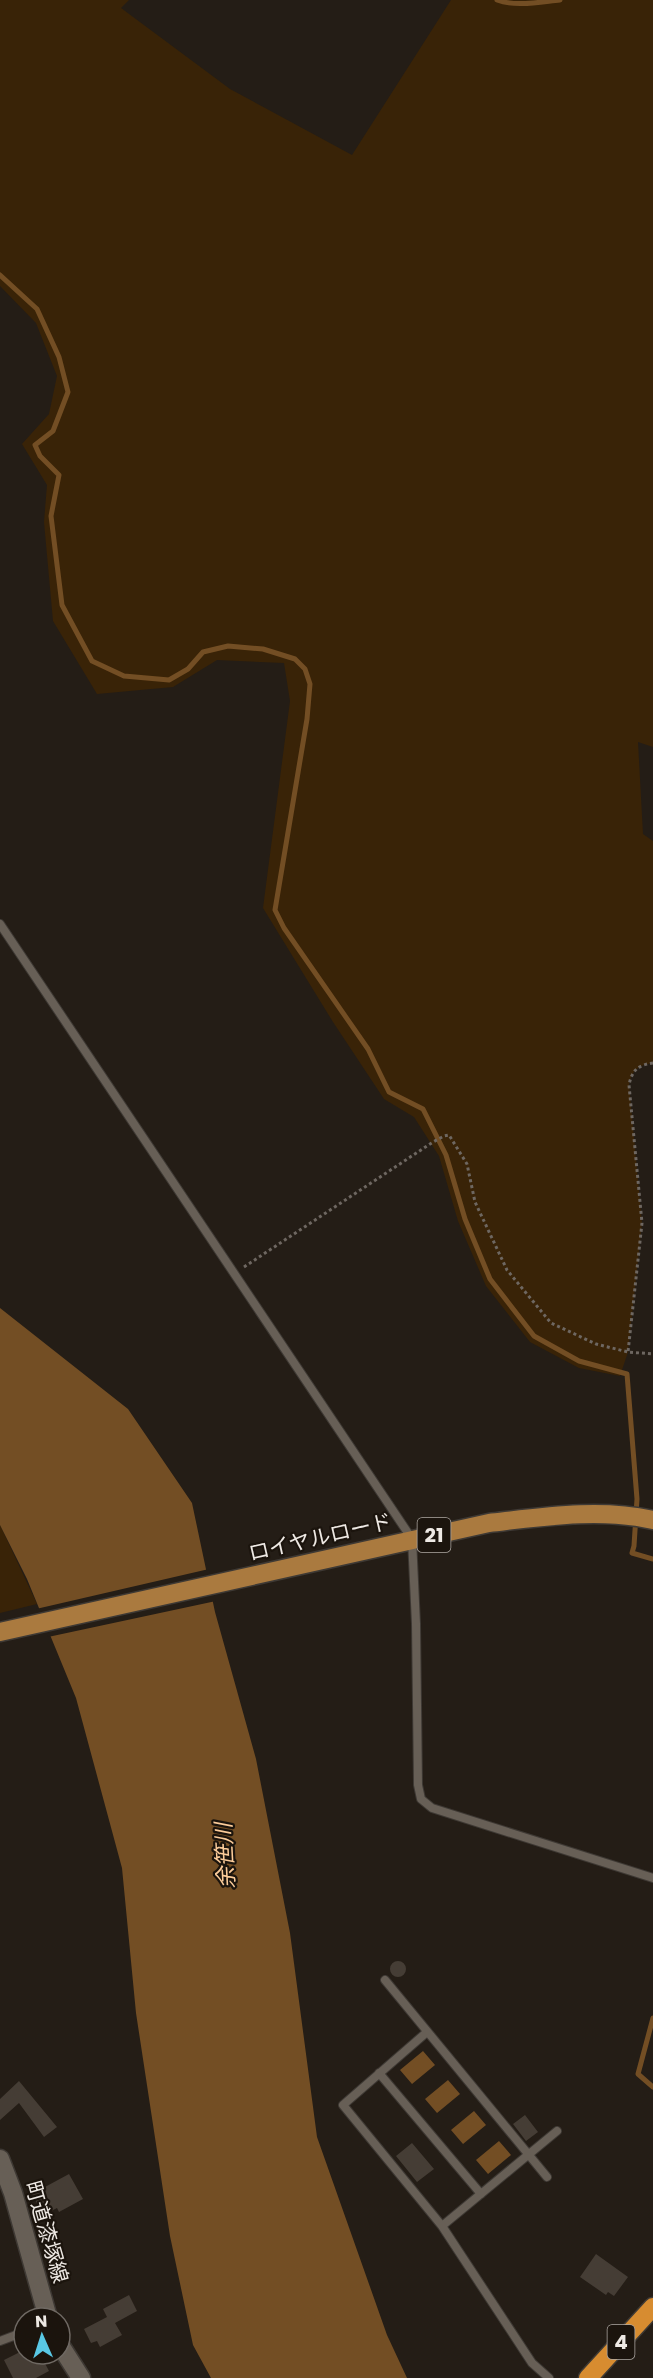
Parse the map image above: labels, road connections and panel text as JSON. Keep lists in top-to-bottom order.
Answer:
{
  "streets": {
    "highway": ["4"],
    "main road": ["21", "ロイヤルロード"],
    "street": ["町道漆塚線"]
  },
  "water": ["余笹川"],
  "north": "top"
}
